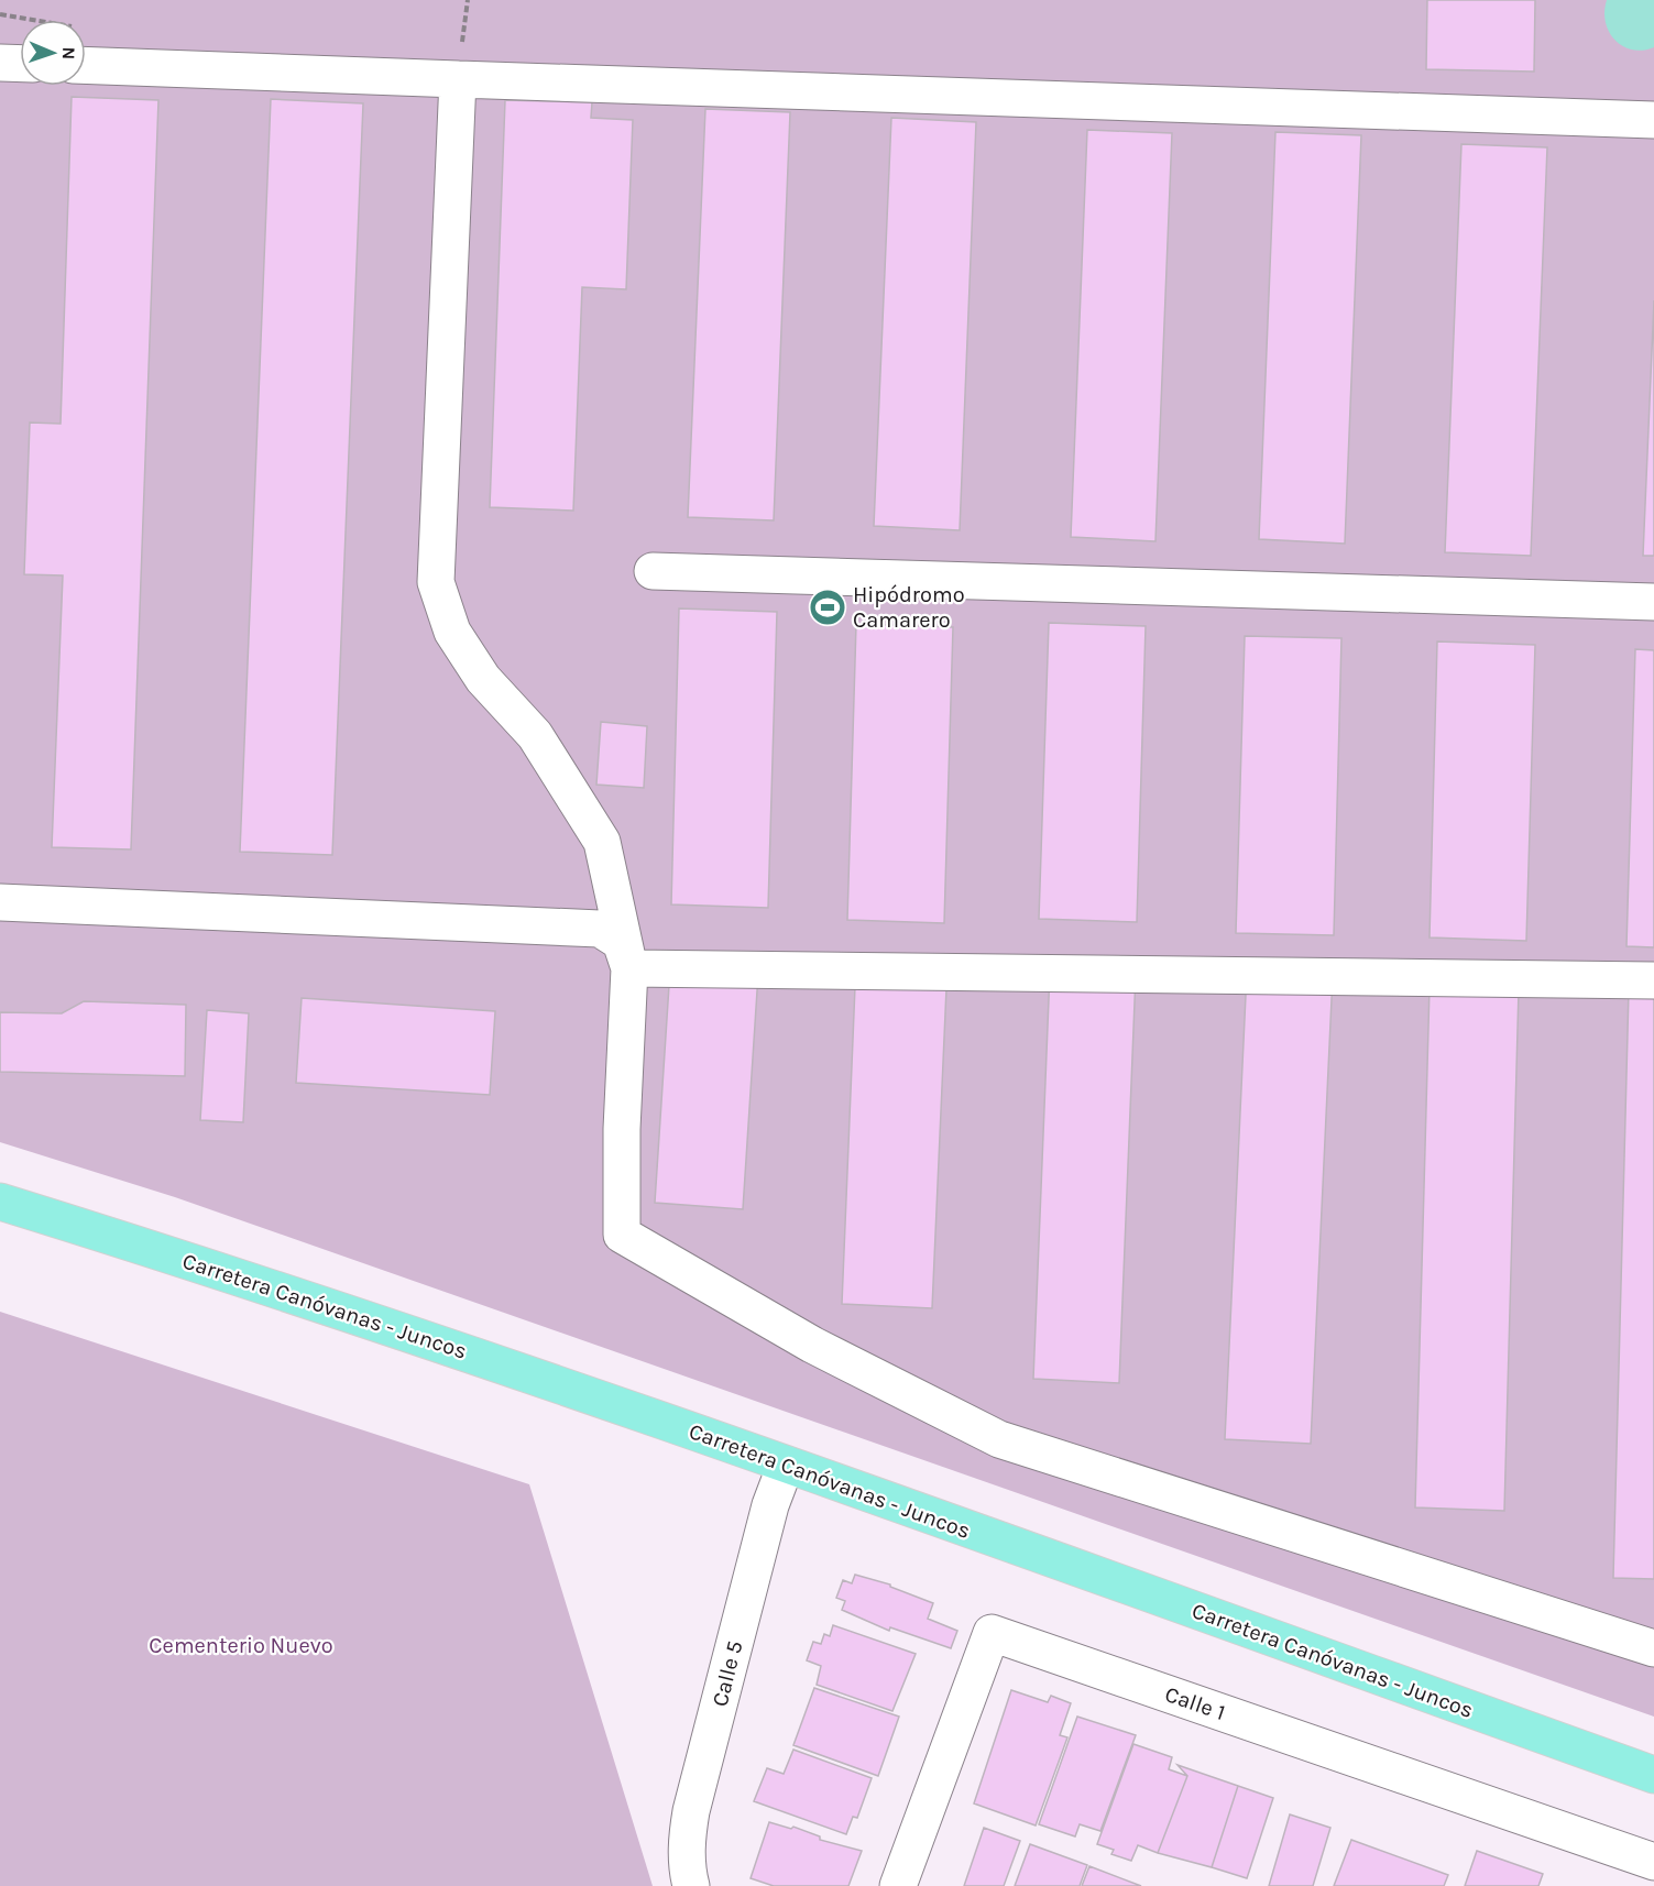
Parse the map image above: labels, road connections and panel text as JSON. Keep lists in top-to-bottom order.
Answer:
{
  "streets": {
    "main road": ["Carretera Canóvanas - Juncos"],
    "street": ["Calle 5", "Calle 1"]
  },
  "crossings": [
    ["Carretera Canóvanas - Juncos", "Calle 5"]
  ],
  "parks": ["Cementerio Nuevo"],
  "places": {
    "sports": ["Hipódromo Camarero"]
  },
  "north": "right"
}
